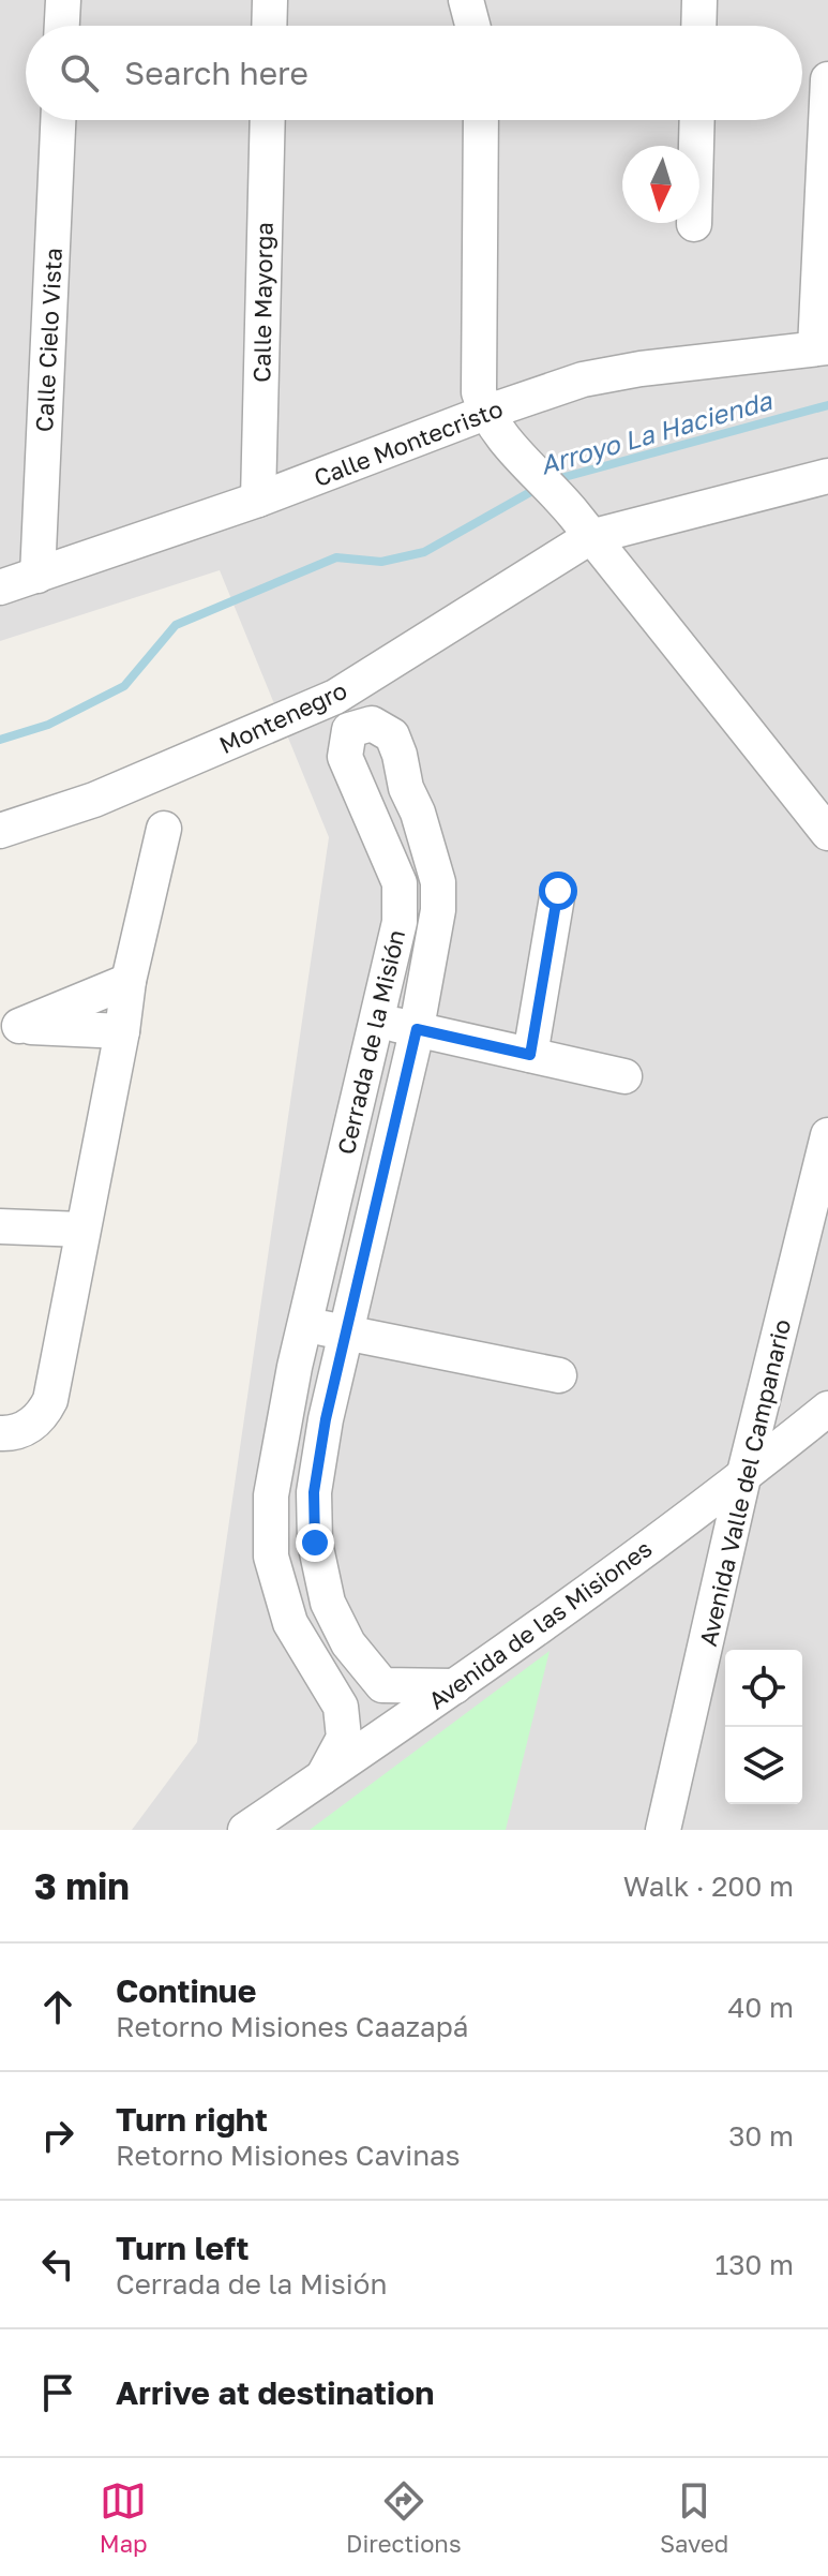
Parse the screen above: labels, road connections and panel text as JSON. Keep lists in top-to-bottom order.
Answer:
{
  "streets": {
    "street": [
      "Calle Mayorga",
      "Calle Cielo Vista",
      "Calle Montecristo",
      "Montenegro",
      "Cerrada de la Misión",
      "Avenida Valle del Campanario",
      "Avenida de las Misiones"
    ]
  },
  "crossings": [
    ["Calle Mayorga", "Calle Montecristo"],
    ["Calle Cielo Vista", "Calle Montecristo"],
    ["Cerrada de la Misión", "Avenida de las Misiones"],
    ["Avenida Valle del Campanario", "Avenida de las Misiones"]
  ],
  "water": ["Arroyo La Hacienda"],
  "north": "bottom",
  "page": {
    "search": "Search here",
    "heading": ["3 min", "Walk · 200 m"],
    "list": [
      ["Continue", "Retorno Misiones Caazapá", "40 m"],
      ["Turn right", "Retorno Misiones Cavinas", "30 m"],
      ["Turn left", "Cerrada de la Misión", "130 m"],
      "Arrive at destination"
    ],
    "nav": ["Map", "Directions", "Saved"]
  }
}
